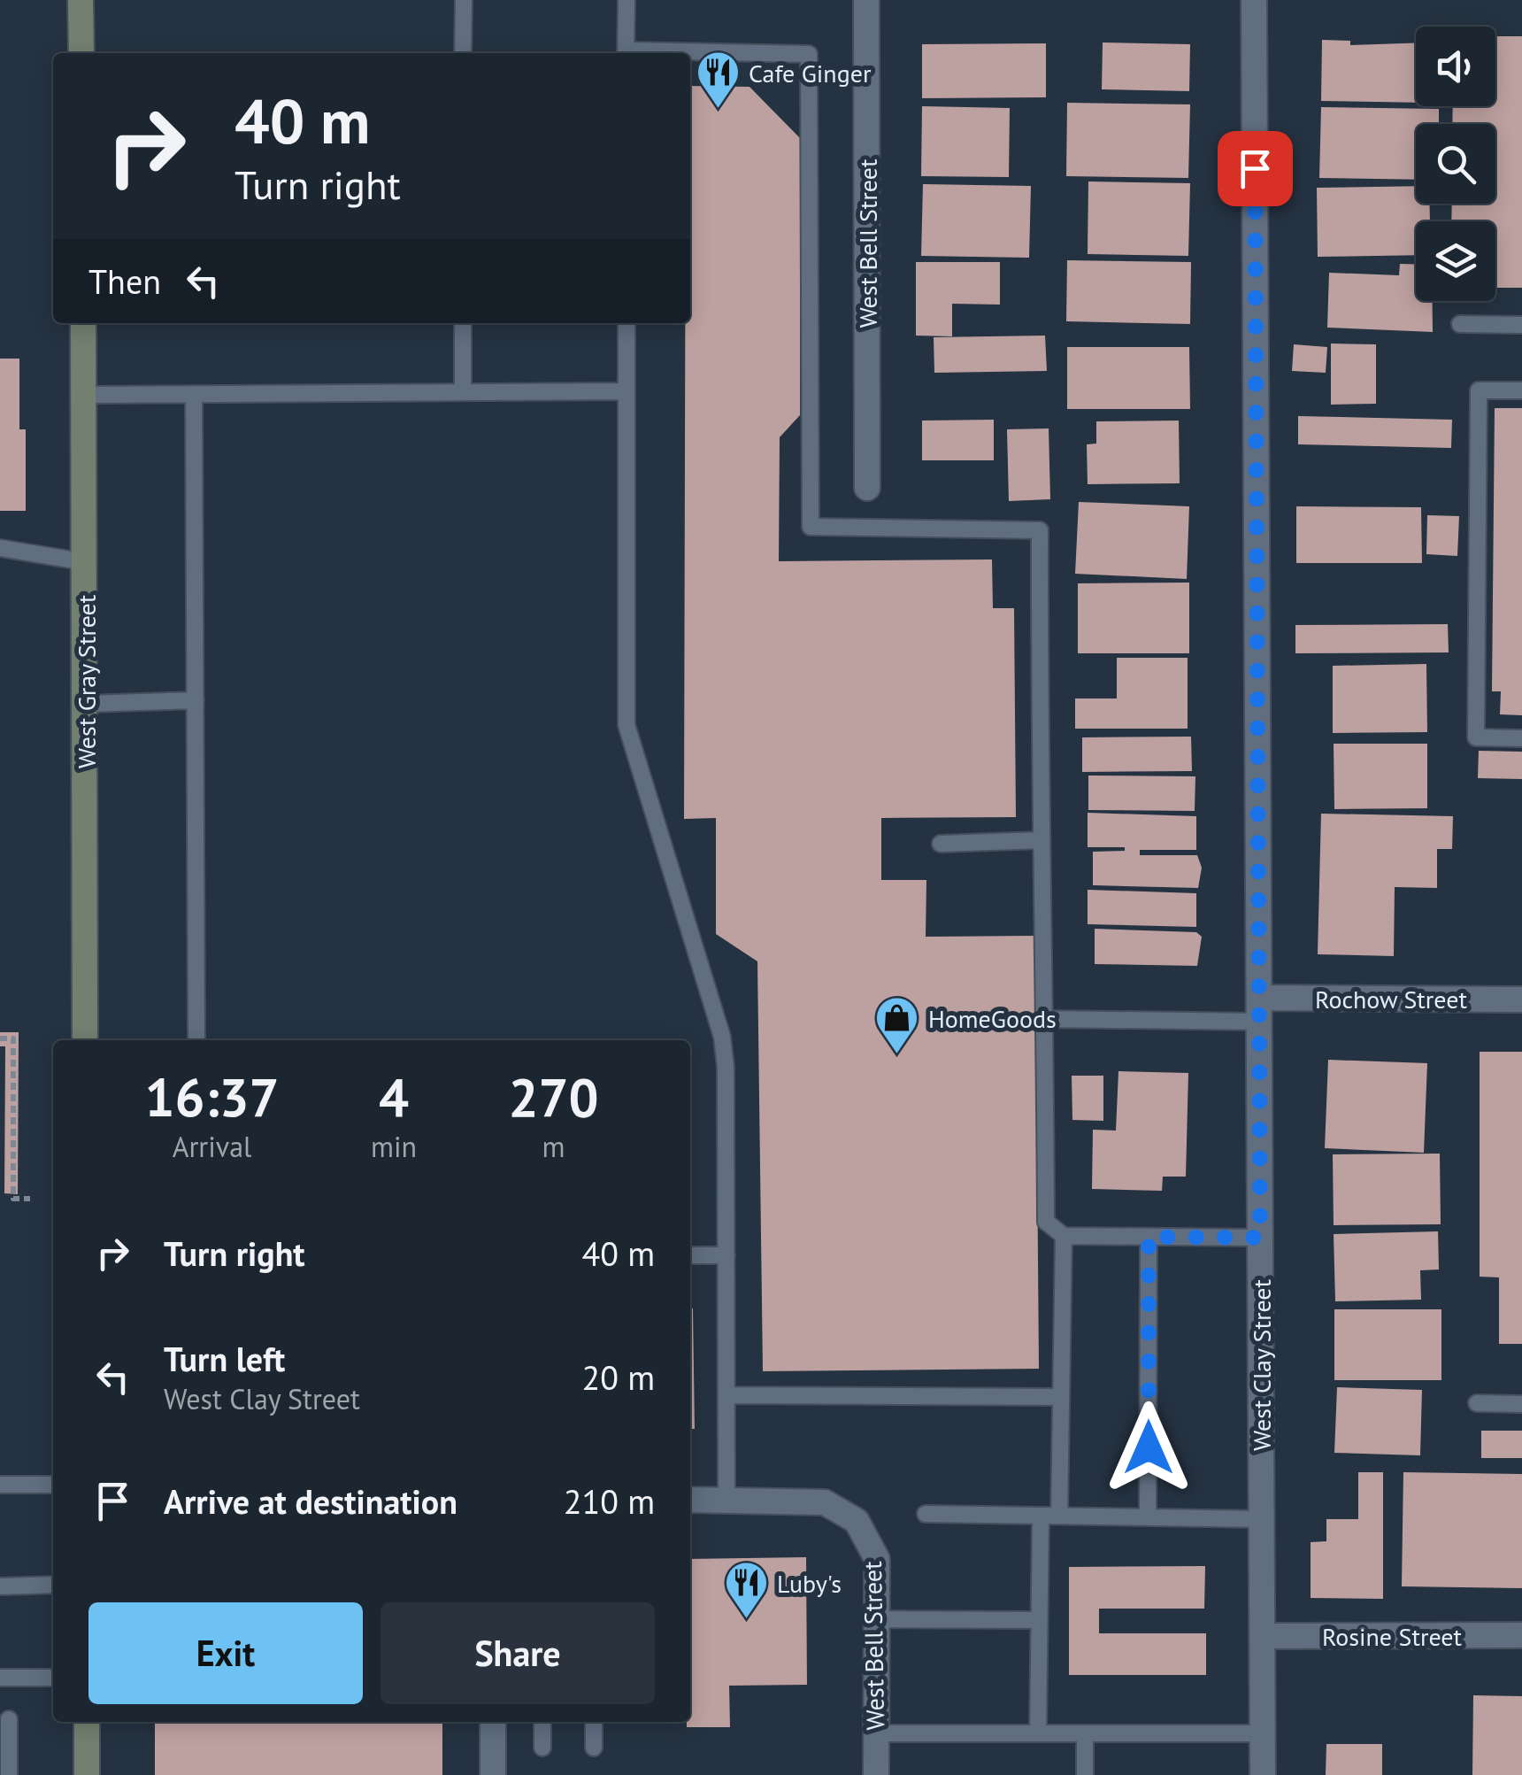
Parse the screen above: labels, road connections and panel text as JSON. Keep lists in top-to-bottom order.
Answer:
{
  "streets": {
    "main road": ["West Gray Street"],
    "street": [
      "West Bell Street",
      "Rochow Street",
      "West Clay Street",
      "Rosine Street"
    ]
  },
  "crossings": [
    ["Rochow Street", "West Clay Street"],
    ["West Clay Street", "Rosine Street"]
  ],
  "places": {
    "restaurant": ["Cafe Ginger", "Luby's"],
    "shop": ["HomeGoods"]
  },
  "page": {
    "turn": ["40 m", "Turn right"],
    "then": "Then",
    "eta": [
      "16:37",
      "Arrival",
      "4",
      "min",
      "270",
      "m"
    ],
    "list": [
      {
        "name": "Turn right",
        "value": "40 m"
      },
      {
        "name": "Turn left",
        "note": "West Clay Street",
        "value": "20 m"
      },
      {
        "name": "Arrive at destination",
        "value": "210 m"
      }
    ],
    "buttons": ["Exit", "Share"]
  }
}
